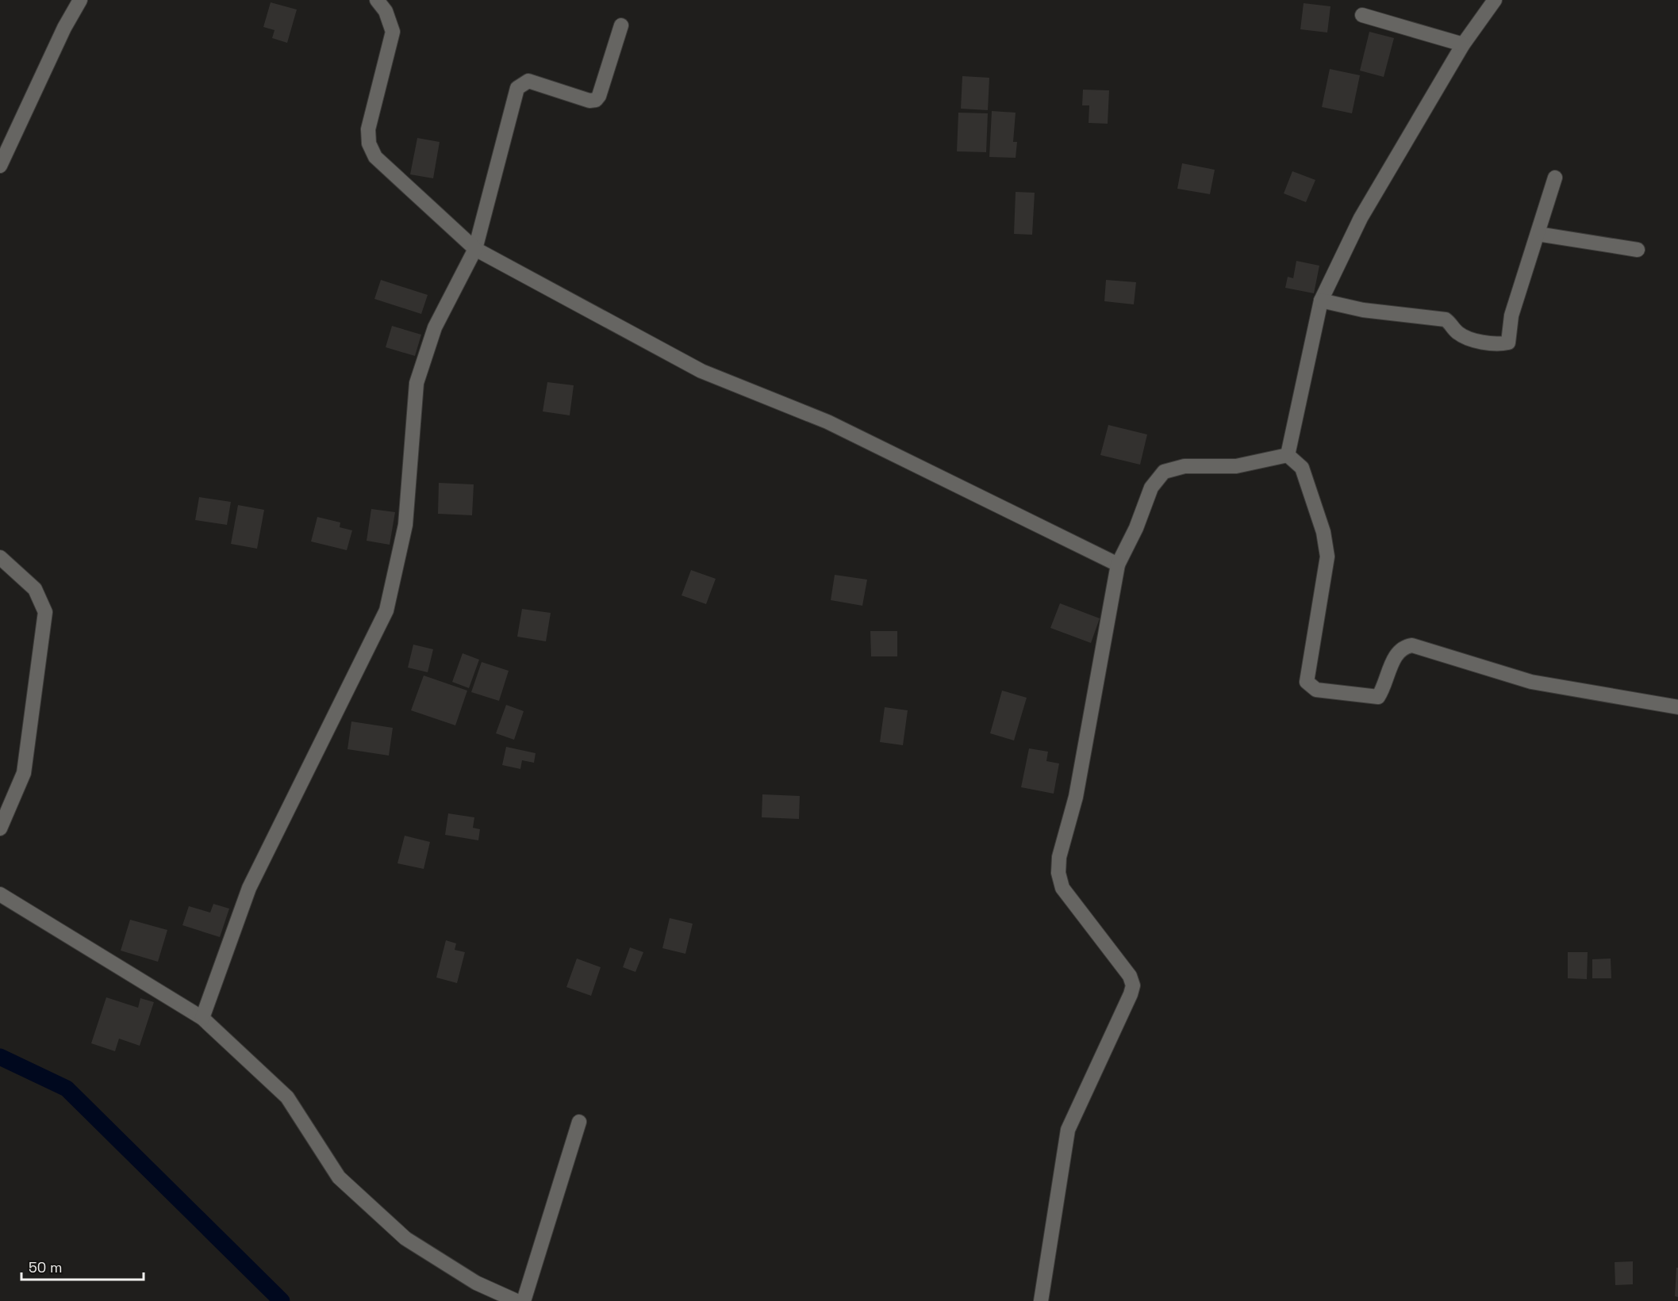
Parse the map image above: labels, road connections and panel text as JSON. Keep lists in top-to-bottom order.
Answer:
{
  "scale_bar": "50 m"
}
